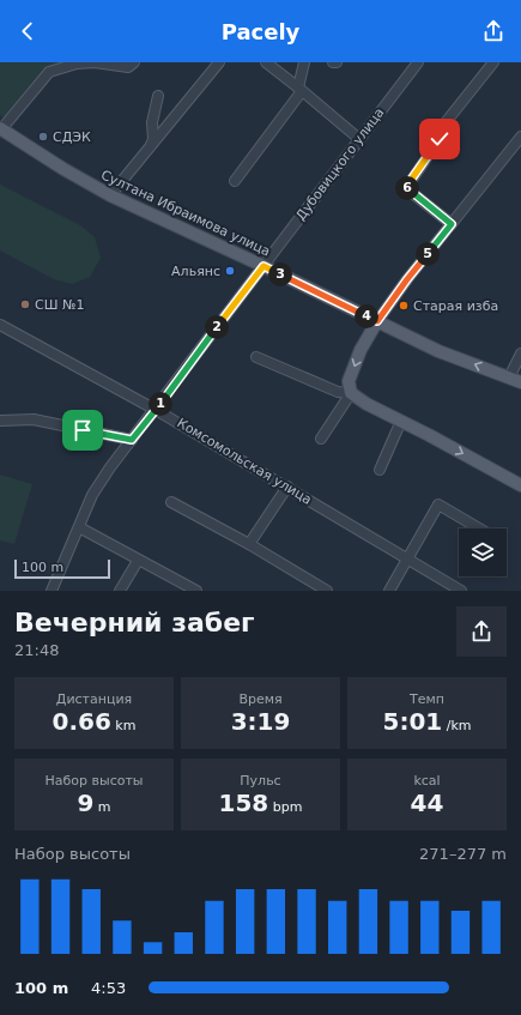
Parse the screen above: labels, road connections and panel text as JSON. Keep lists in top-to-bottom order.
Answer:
{
  "streets": {
    "main road": ["Султана Ибраимова улица"],
    "street": ["Дубовицкого улица", "Комсомольская улица"]
  },
  "crossings": [
    ["Дубовицкого улица", "Султана Ибраимова улица"],
    ["Дубовицкого улица", "Комсомольская улица"]
  ],
  "places": [
    "СДЭК",
    "Альянс",
    "СШ №1",
    "Старая изба"
  ],
  "scale_bar": "100 m",
  "page": {
    "header": "Pacely",
    "pins": [
      "6",
      "5",
      "3",
      "4",
      "2",
      "1"
    ],
    "scale": "100 m",
    "heading": ["Вечерний забег", "21:48"],
    "stats": [
      ["Дистанция", "0.66 km"],
      ["Время", "3:19"],
      ["Темп", "5:01 /km"],
      ["Набор высоты", "9 m"],
      ["Пульс", "158 bpm"],
      ["kcal", "44"]
    ],
    "chart": ["Набор высоты", "271–277 m"],
    "list": [
      {
        "name": "100 m",
        "note": "4:53"
      }
    ]
  }
}
